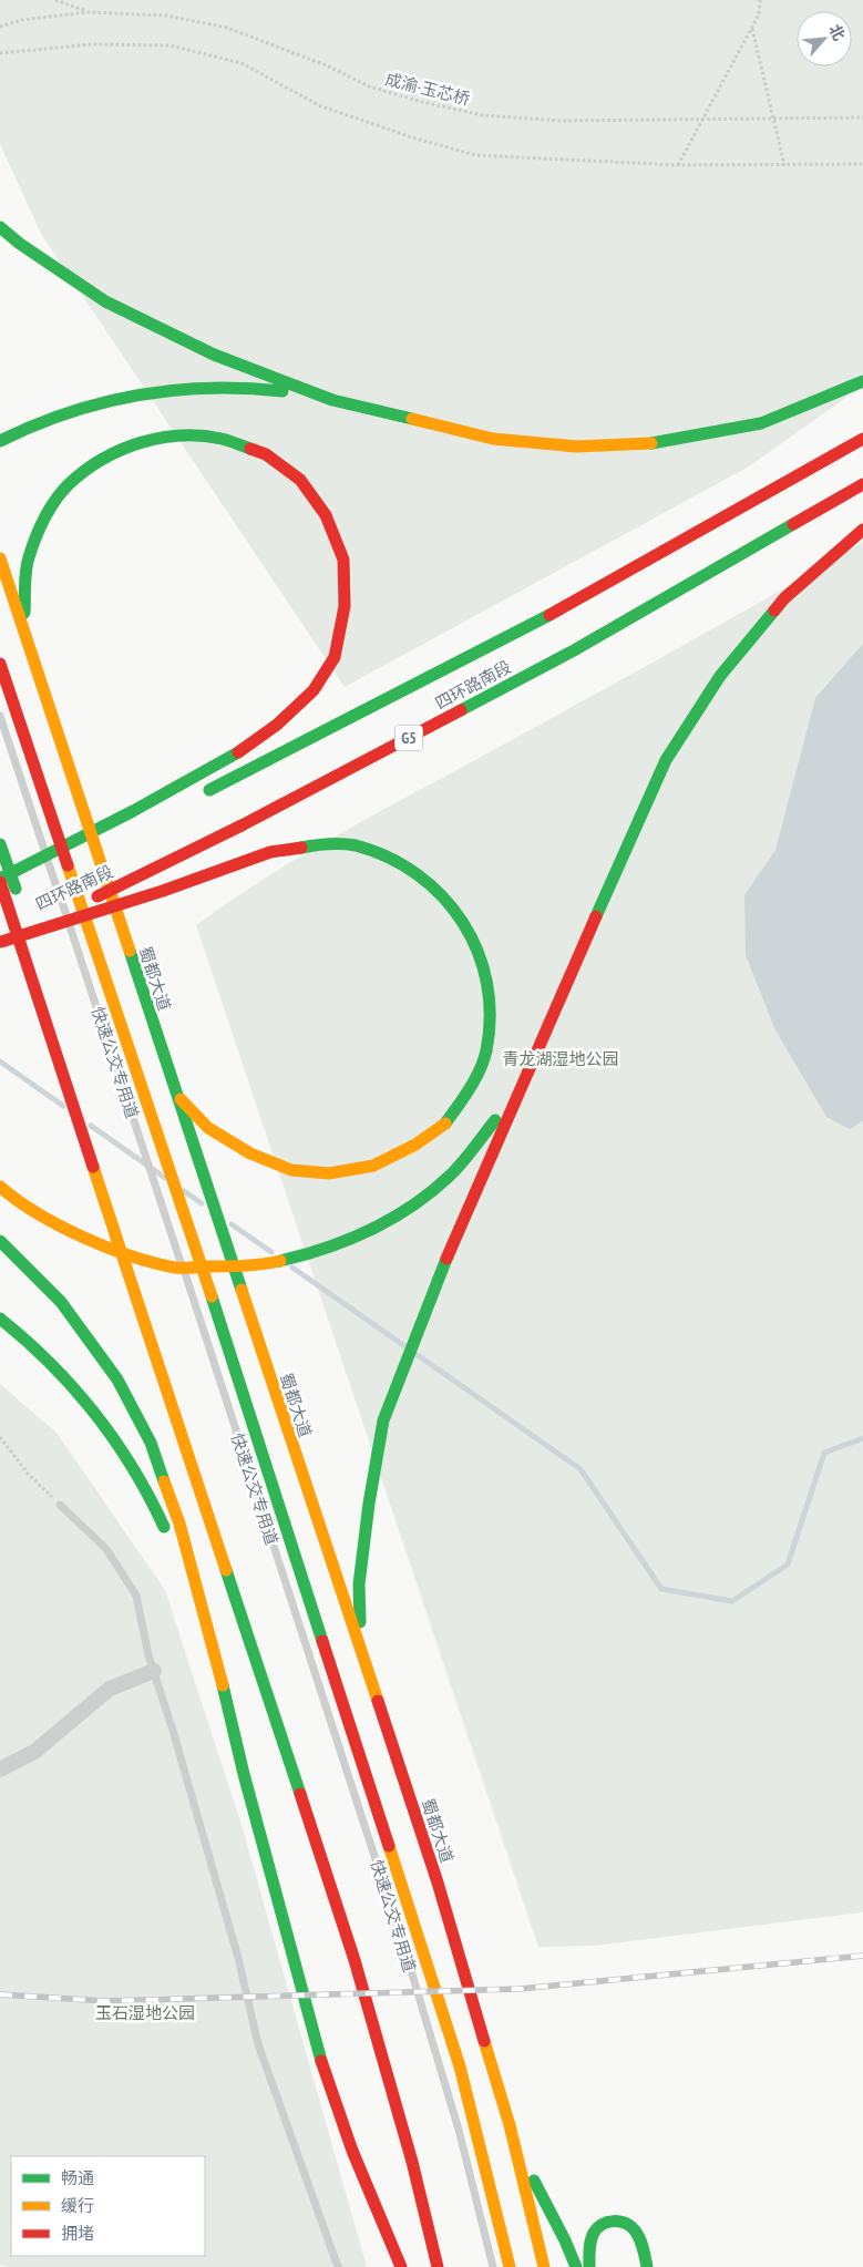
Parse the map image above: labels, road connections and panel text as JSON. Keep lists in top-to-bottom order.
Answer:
{
  "streets": {
    "main road": ["四环路南段", "G5", "蜀都大道"],
    "lane": ["快速公交专用道"],
    "path": ["成渝·玉芯桥"]
  },
  "parks": ["青龙湖湿地公园", "玉石湿地公园"],
  "legend": ["畅通", "缓行", "拥堵"],
  "north": "top right"
}
